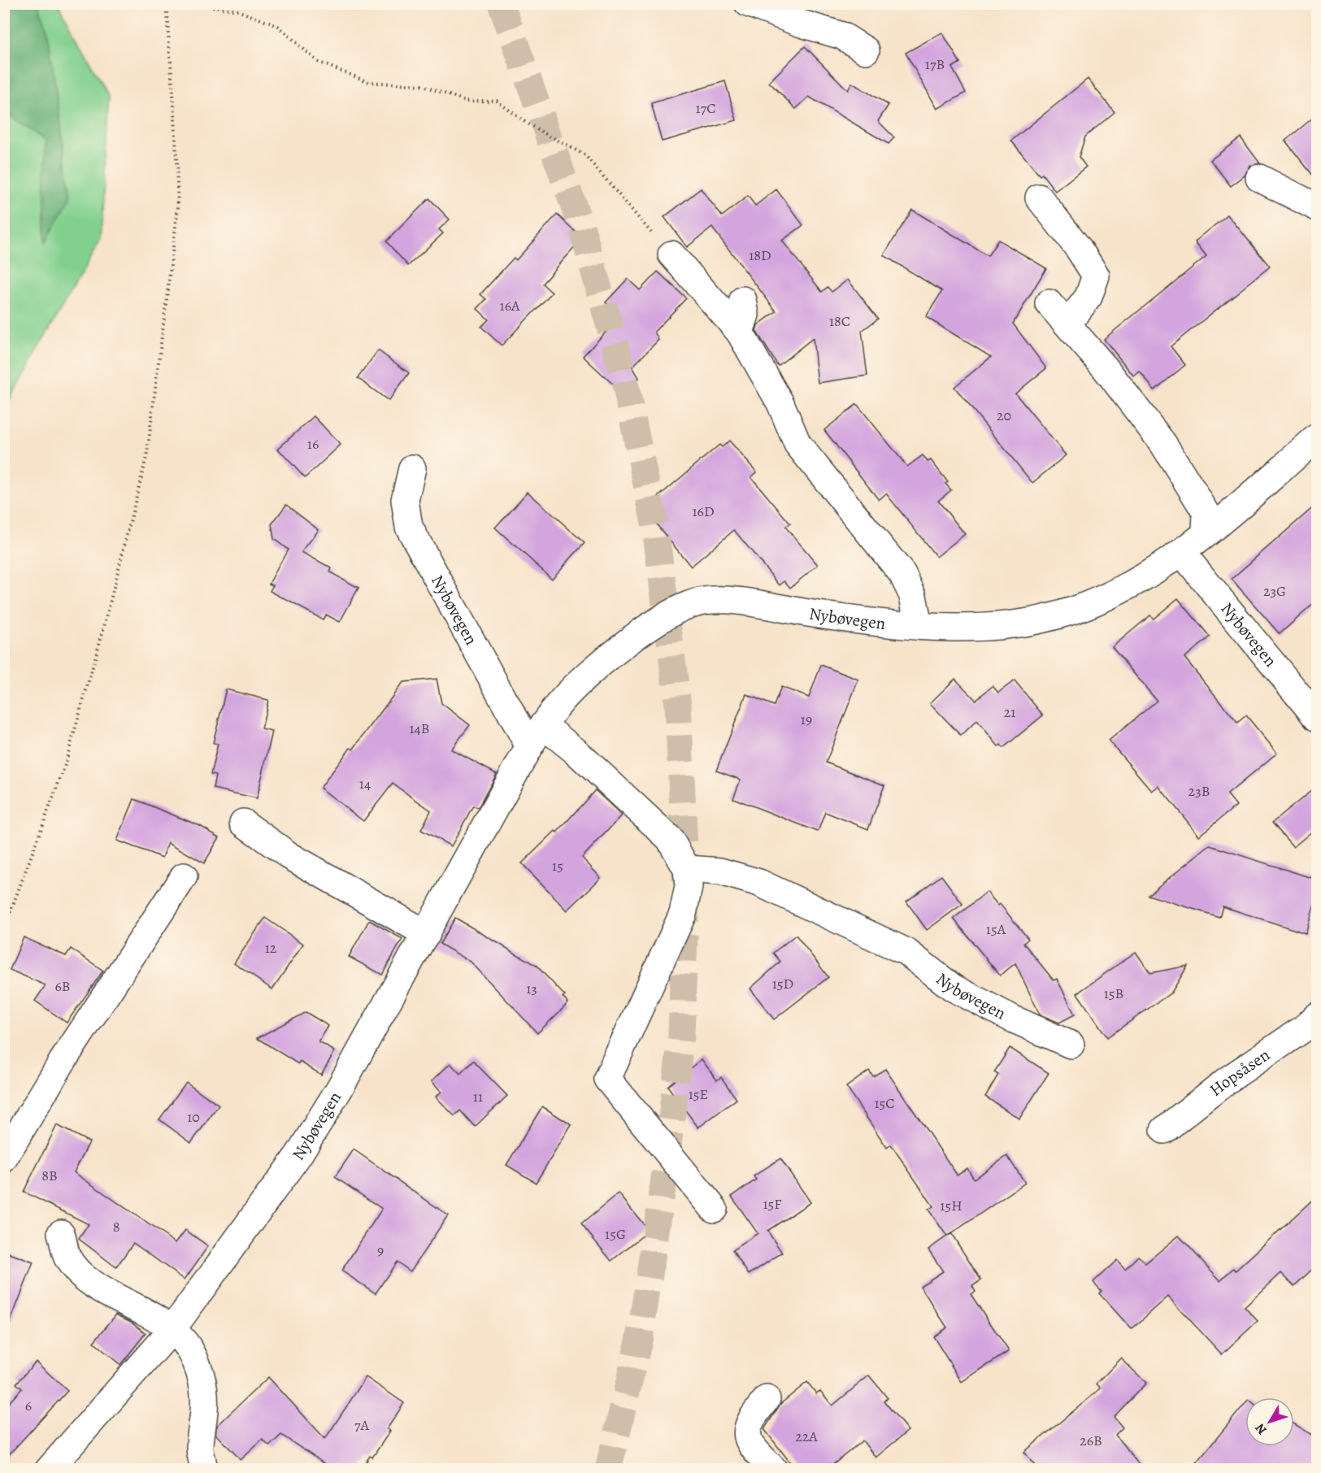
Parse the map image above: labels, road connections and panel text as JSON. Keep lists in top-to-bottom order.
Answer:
{
  "streets": {
    "street": ["Nybøvegen", "Hopsåsen"]
  },
  "house_numbers": [
    "17B",
    "17C",
    "18D",
    "16A",
    "18C",
    "20",
    "16",
    "16D",
    "23G",
    "21",
    "19",
    "14B",
    "14",
    "23B",
    "15",
    "15A",
    "12",
    "15D",
    "6B",
    "13",
    "15B",
    "15E",
    "11",
    "15C",
    "10",
    "8B",
    "15F",
    "15H",
    "8",
    "15G",
    "9",
    "6",
    "7A",
    "22A",
    "26B"
  ],
  "north": "bottom left"
}
